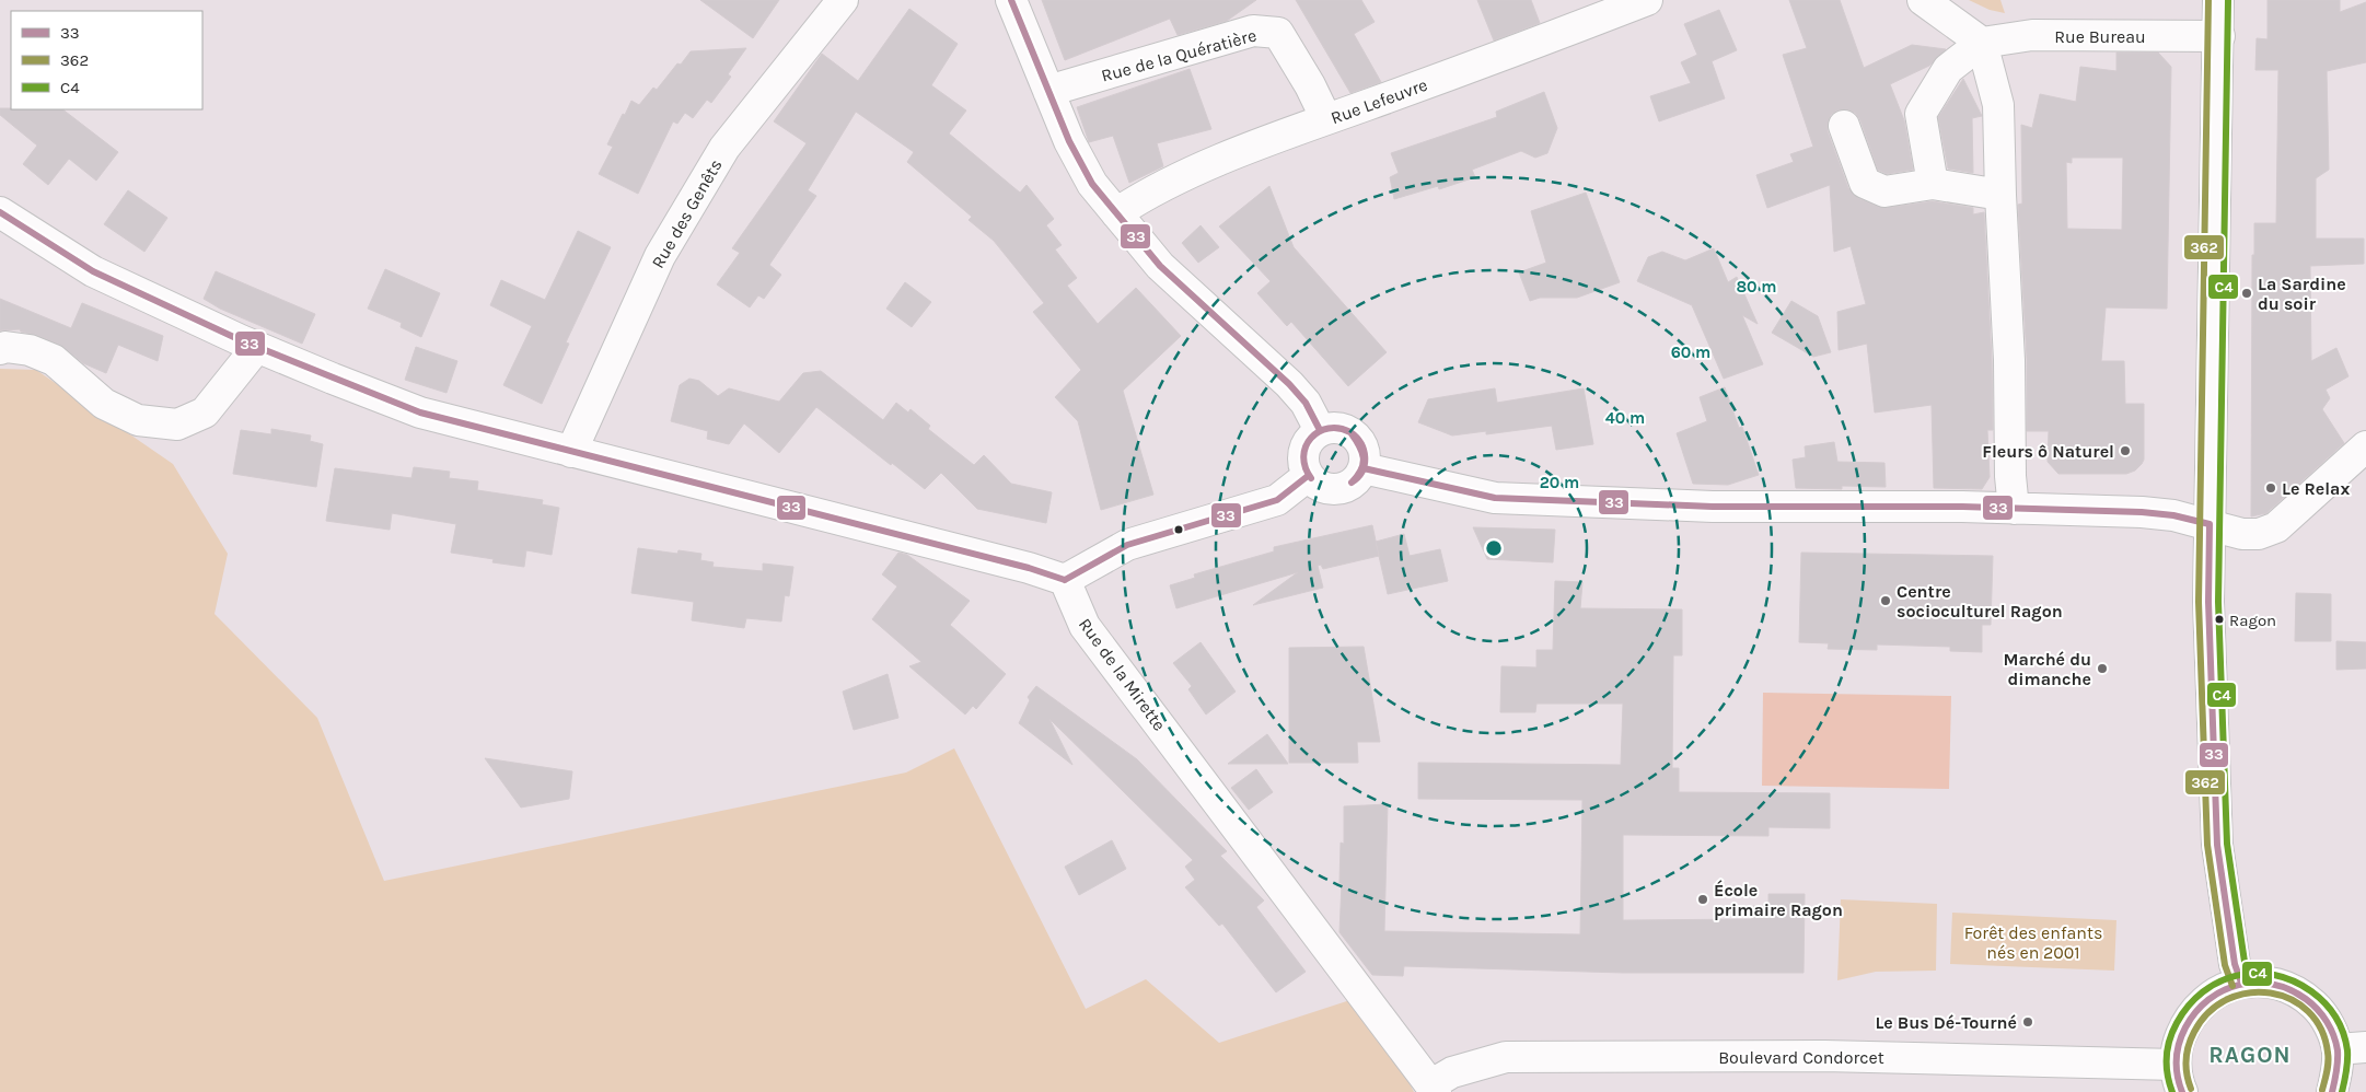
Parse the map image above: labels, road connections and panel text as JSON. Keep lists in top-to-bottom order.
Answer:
{
  "streets": {
    "street": [
      "Rue Bureau",
      "Rue de la Quératière",
      "Rue Lefeuvre",
      "Rue des Genêts",
      "Rue de la Mirette",
      "Boulevard Condorcet"
    ]
  },
  "crossings": [
    ["Rue de la Quératière", "Rue Lefeuvre"],
    ["Rue de la Mirette", "Boulevard Condorcet"]
  ],
  "districts": ["RAGON"],
  "parks": ["Forêt des enfants nés en 2001"],
  "places": [
    "La Sardine du soir",
    "Fleurs ô Naturel",
    "Le Relax",
    "Centre socioculturel Ragon",
    "Ragon",
    "Marché du dimanche",
    "École primaire Ragon",
    "Le Bus Dé-Tourné"
  ],
  "lines": ["transit line 33", "transit line 362", "transit line C4"],
  "legend": ["33", "362", "C4"],
  "rings": [
    "80 m",
    "60 m",
    "40 m",
    "20 m"
  ]
}
